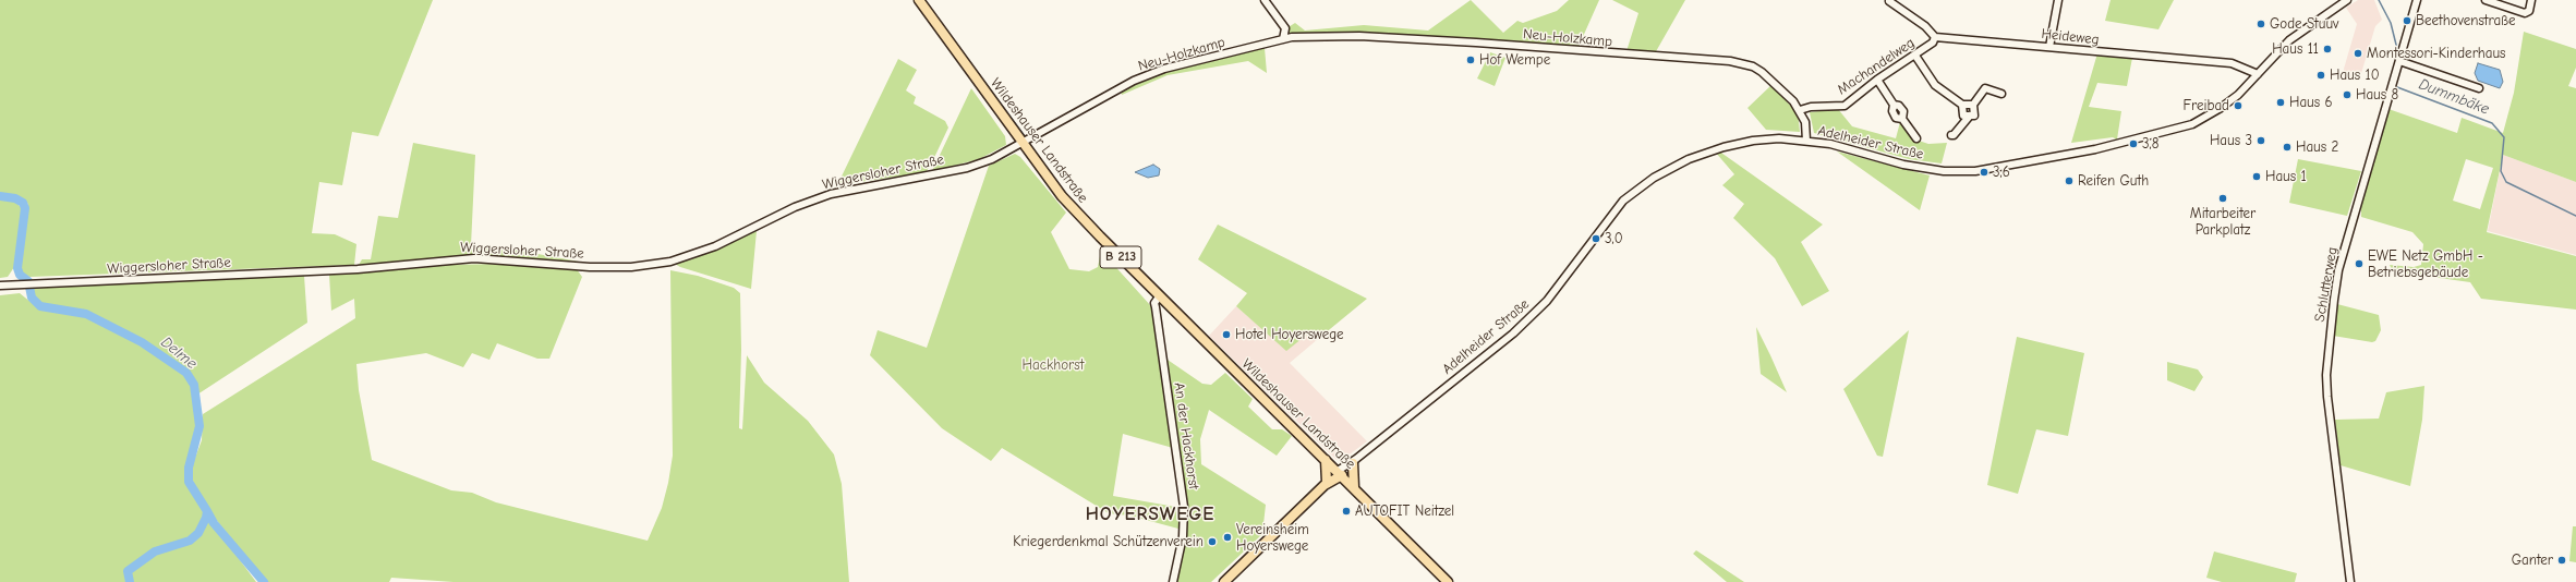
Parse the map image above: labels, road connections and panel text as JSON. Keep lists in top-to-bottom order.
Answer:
{
  "streets": {
    "main road": ["Wildeshauser Landstraße", "B 213"],
    "street": [
      "Heideweg",
      "Neu-Holzkamp",
      "Machandelweg",
      "Adelheider Straße",
      "Wiggersloher Straße",
      "Schlutterweg",
      "An der Hackhorst"
    ]
  },
  "crossings": [
    ["Heideweg", "Machandelweg"],
    ["Heideweg", "Adelheider Straße"],
    ["Neu-Holzkamp", "Machandelweg"],
    ["Neu-Holzkamp", "Wildeshauser Landstraße"],
    ["Neu-Holzkamp", "Adelheider Straße"],
    ["Neu-Holzkamp", "Wiggersloher Straße"],
    ["Wildeshauser Landstraße", "Adelheider Straße"],
    ["Wildeshauser Landstraße", "Wiggersloher Straße"],
    ["Wildeshauser Landstraße", "An der Hackhorst"]
  ],
  "districts": ["HOYERSWEGE"],
  "water": ["Dummbäke", "Delme"],
  "parks": ["Hackhorst"],
  "places": [
    "Beethovenstraße",
    "Gode Stuuv",
    "Haus 11",
    "Montessori-Kinderhaus",
    "Hof Wempe",
    "Haus 10",
    "Haus 8",
    "Haus 6",
    "Freibad",
    "Haus 3",
    "3,8",
    "Haus 2",
    "3,6",
    "Haus 1",
    "Reifen Guth",
    "Mitarbeiter Parkplatz",
    "3,0",
    "EWE Netz GmbH - Betriebsgebäude",
    "Hotel Hoyerswege",
    "AUTOFIT Neitzel",
    "Vereinsheim Hoyerswege",
    "Kriegerdenkmal Schützenverein",
    "Ganter"
  ]
}
